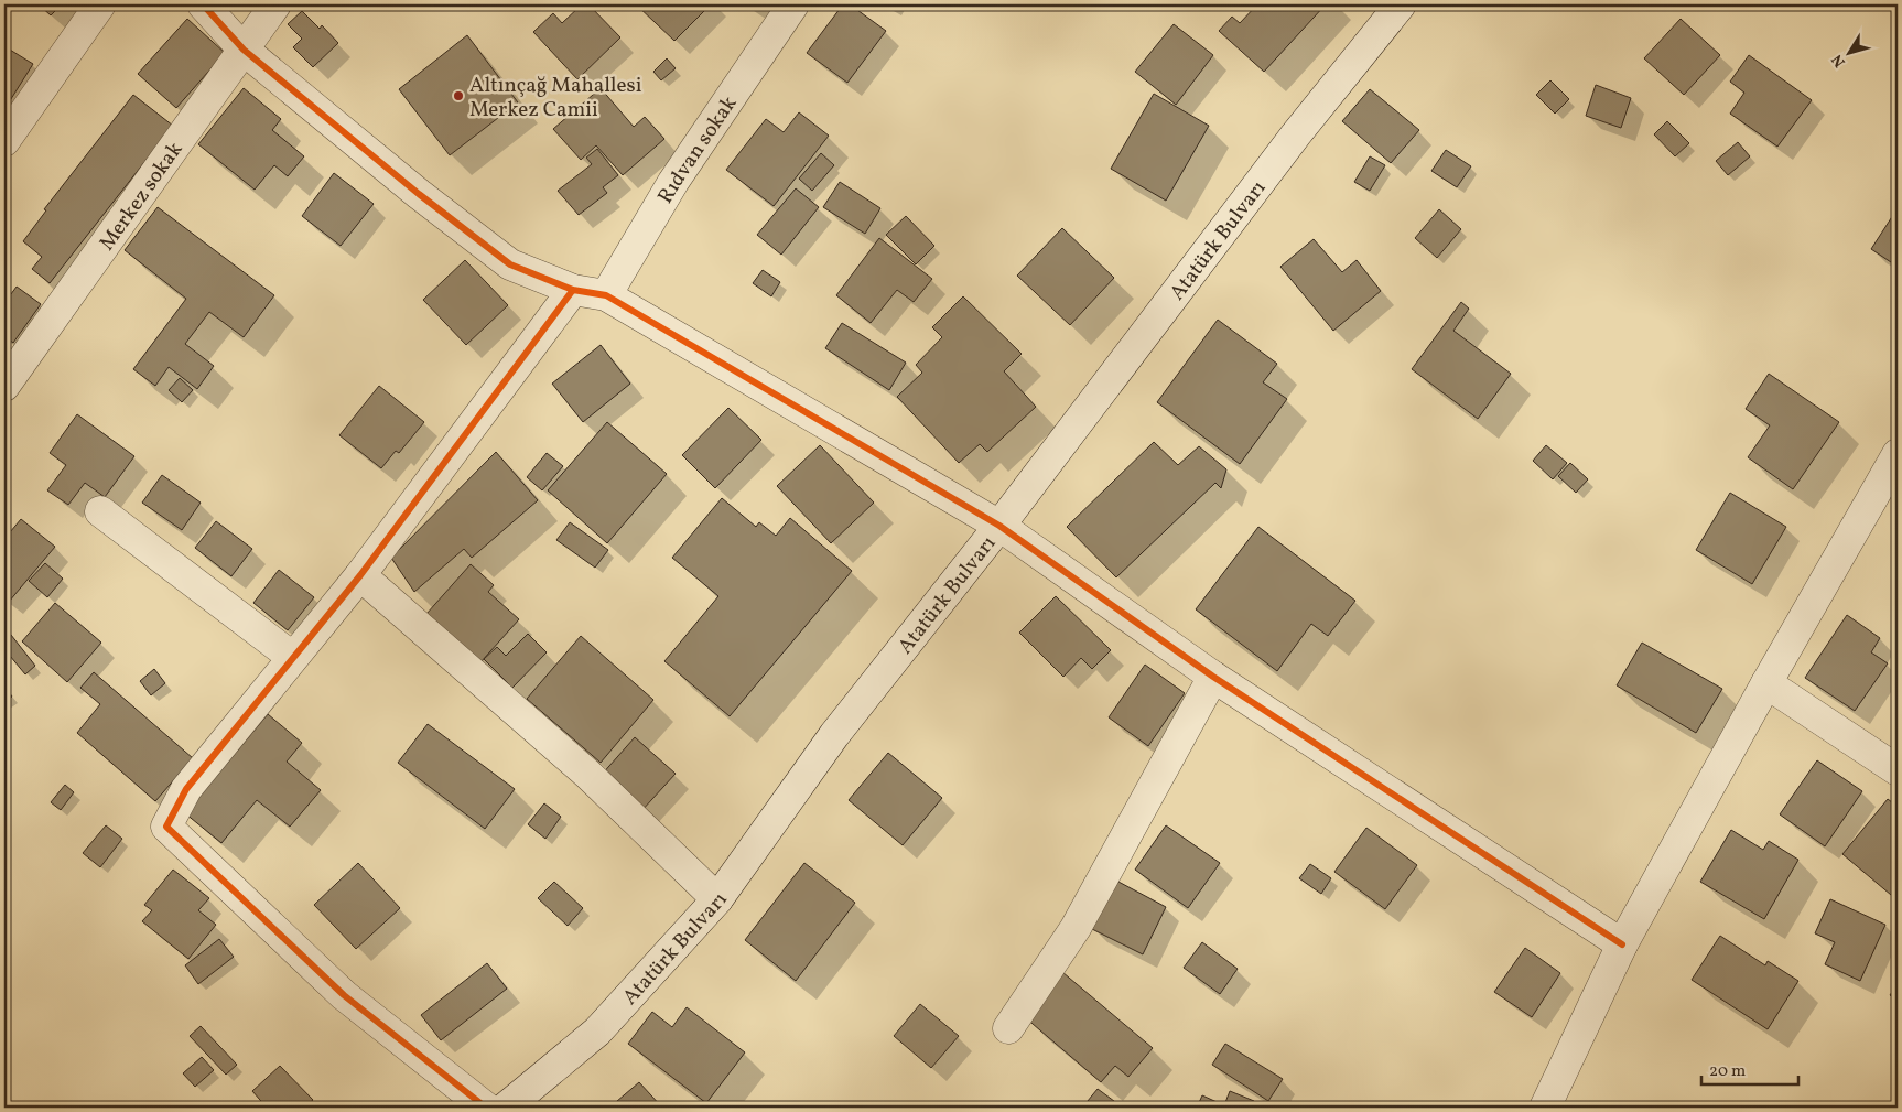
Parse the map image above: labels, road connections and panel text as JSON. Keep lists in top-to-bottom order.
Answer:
{
  "streets": {
    "street": ["Rıdvan sokak", "Merkez sokak", "Atatürk Bulvarı"]
  },
  "places": ["Altınçağ Mahallesi Merkez Camii"],
  "scale_bar": "20 m",
  "north": "bottom left"
}
